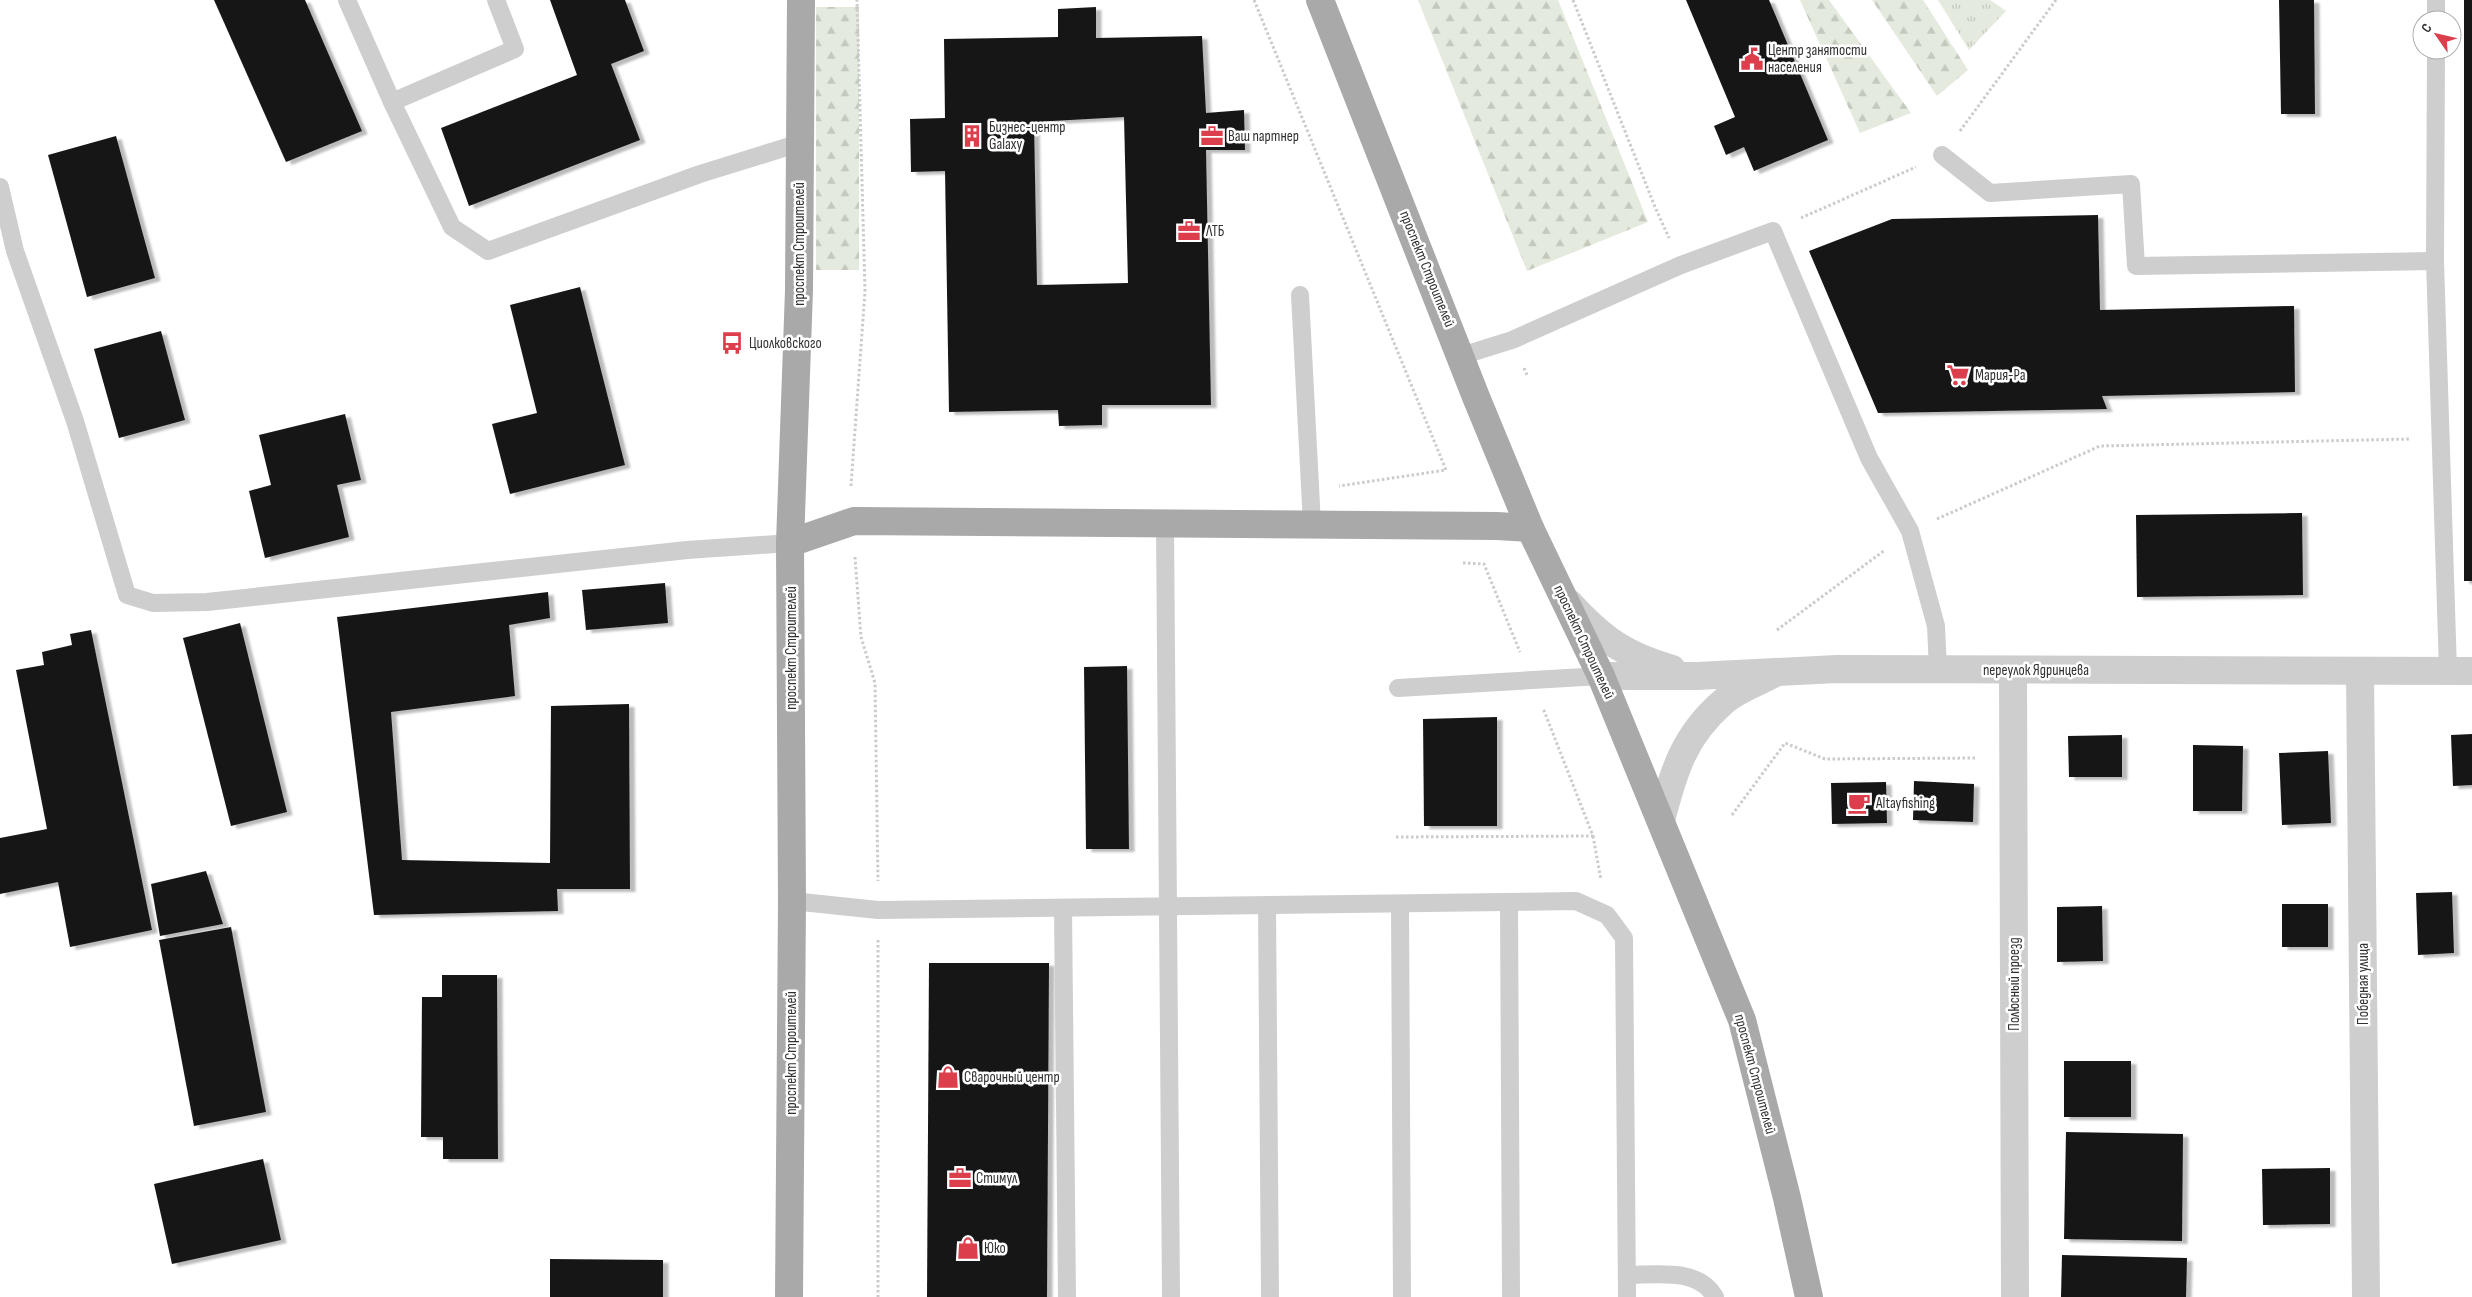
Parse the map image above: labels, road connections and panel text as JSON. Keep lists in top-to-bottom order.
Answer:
{
  "streets": {
    "main road": ["проспект Строителей"],
    "street": ["переулок Ядринцева", "Полюсный проезд", "Победная улица"]
  },
  "crossings": [
    ["проспект Строителей", "переулок Ядринцева"],
    ["переулок Ядринцева", "Полюсный проезд"],
    ["переулок Ядринцева", "Победная улица"]
  ],
  "places": {
    "public building": ["Центр занятости населения"],
    "building": ["Бизнес-центр Galaxy"],
    "office": ["Ваш партнер", "ЛТБ", "Стимул"],
    "bus stop": ["Циолковского"],
    "supermarket": ["Мария-Ра"],
    "cafe": ["Altayfishing"],
    "shop": ["Сварочный центр", "Юко"]
  },
  "north": "top left"
}
